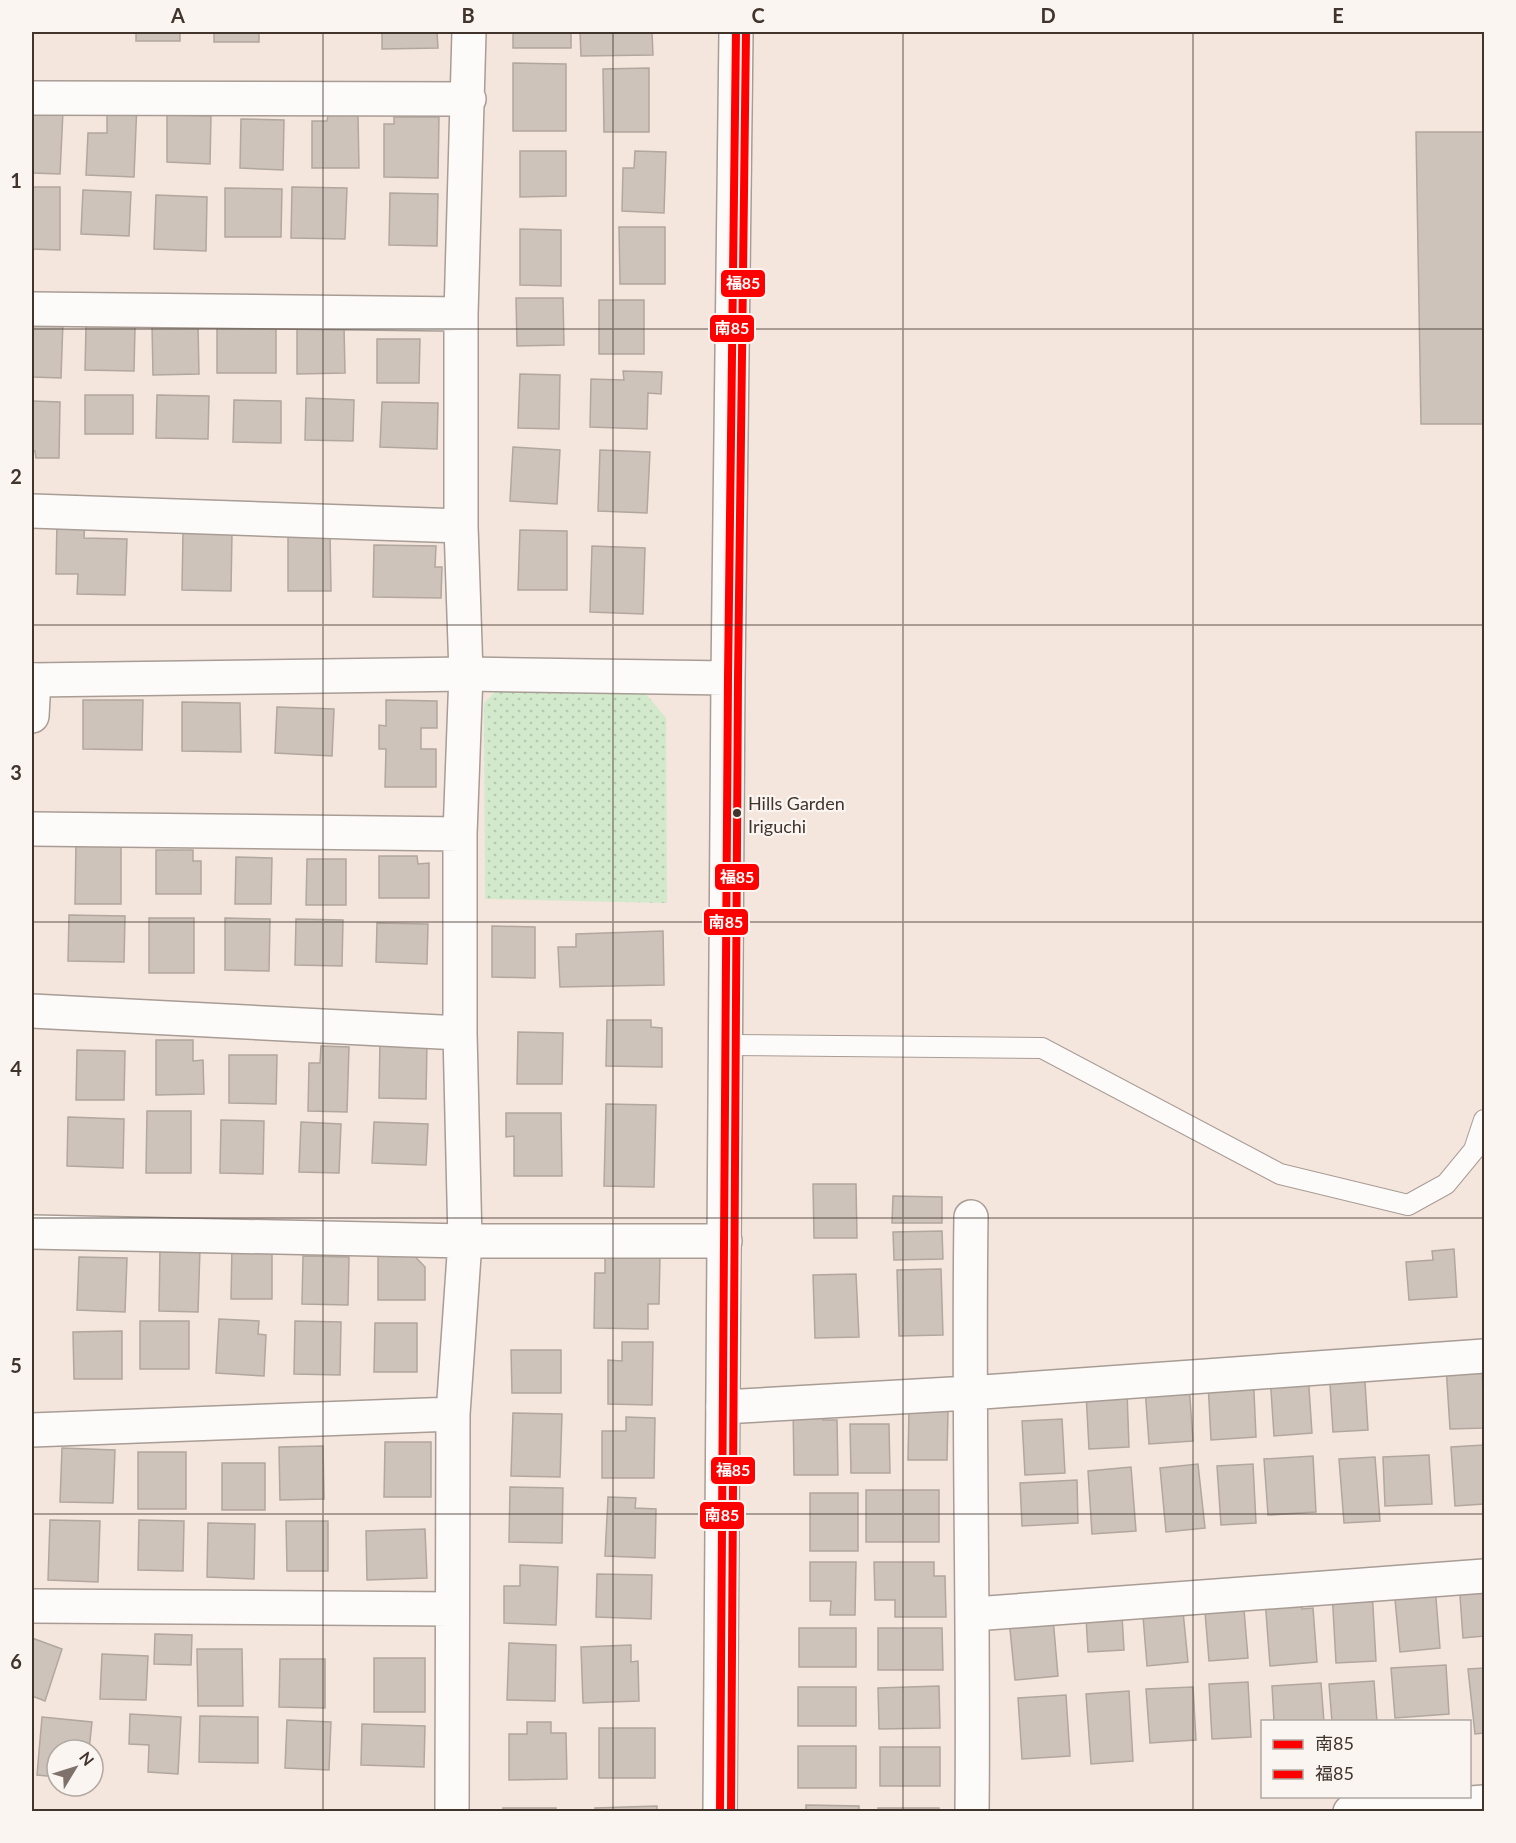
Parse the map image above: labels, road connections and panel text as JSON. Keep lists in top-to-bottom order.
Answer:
{
  "places": ["Hills Garden Iriguchi"],
  "lines": ["transit line 南85", "transit line 福85"],
  "legend": ["南85", "福85"],
  "north": "top right",
  "grid": {
    "columns": [
      "A",
      "B",
      "C",
      "D",
      "E"
    ],
    "rows": [
      "1",
      "2",
      "3",
      "4",
      "5",
      "6"
    ]
  }
}
